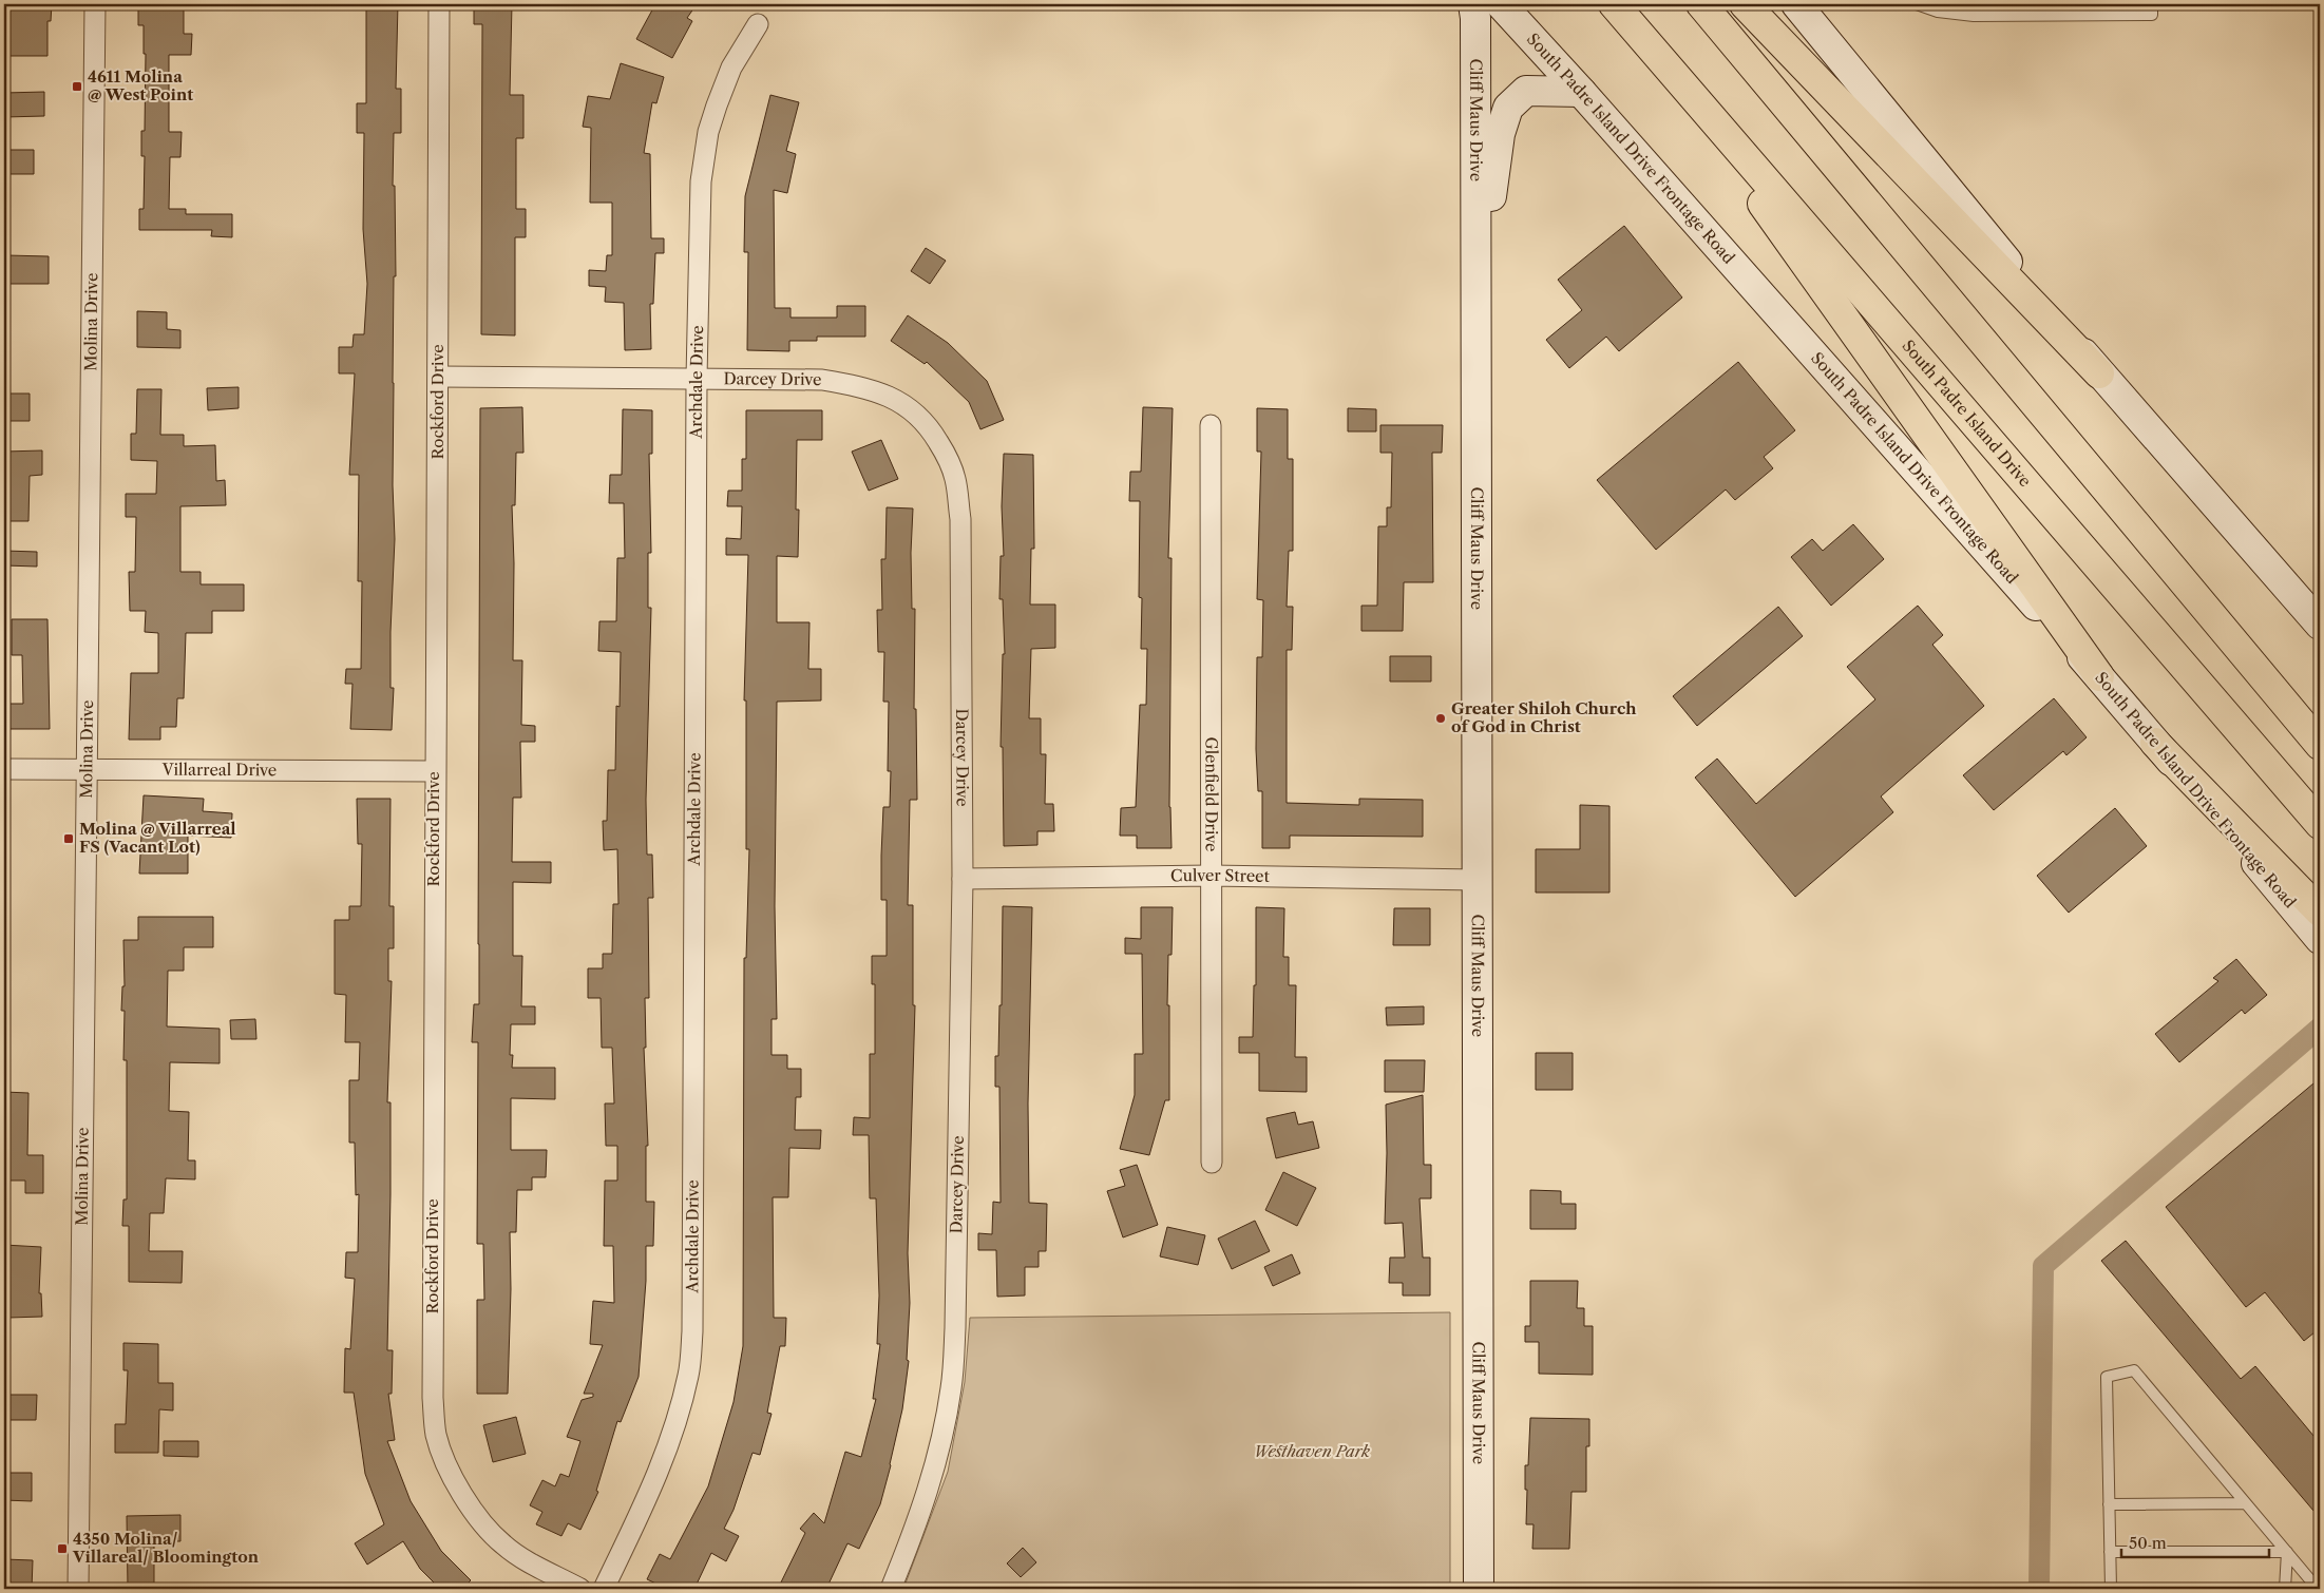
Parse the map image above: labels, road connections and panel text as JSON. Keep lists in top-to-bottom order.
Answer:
{
  "streets": {
    "highway": ["South Padre Island Drive"],
    "main road": ["Cliff Maus Drive", "South Padre Island Drive Frontage Road"],
    "street": [
      "Molina Drive",
      "Darcey Drive",
      "Archdale Drive",
      "Rockford Drive",
      "Villarreal Drive",
      "Glenfield Drive",
      "Culver Street"
    ]
  },
  "crossings": [
    ["Cliff Maus Drive", "South Padre Island Drive Frontage Road"],
    ["Cliff Maus Drive", "Culver Street"],
    ["Molina Drive", "Villarreal Drive"],
    ["Darcey Drive", "Archdale Drive"],
    ["Darcey Drive", "Rockford Drive"],
    ["Darcey Drive", "Culver Street"],
    ["Rockford Drive", "Villarreal Drive"],
    ["Glenfield Drive", "Culver Street"]
  ],
  "parks": ["Westhaven Park"],
  "places": {
    "transit": ["4611 Molina @ West Point", "Molina @ Villarreal FS (Vacant Lot)", "4350 Molina/ Villareal/ Bloomington"],
    "other": ["Greater Shiloh Church of God in Christ"]
  },
  "scale_bar": "50 m"
}
